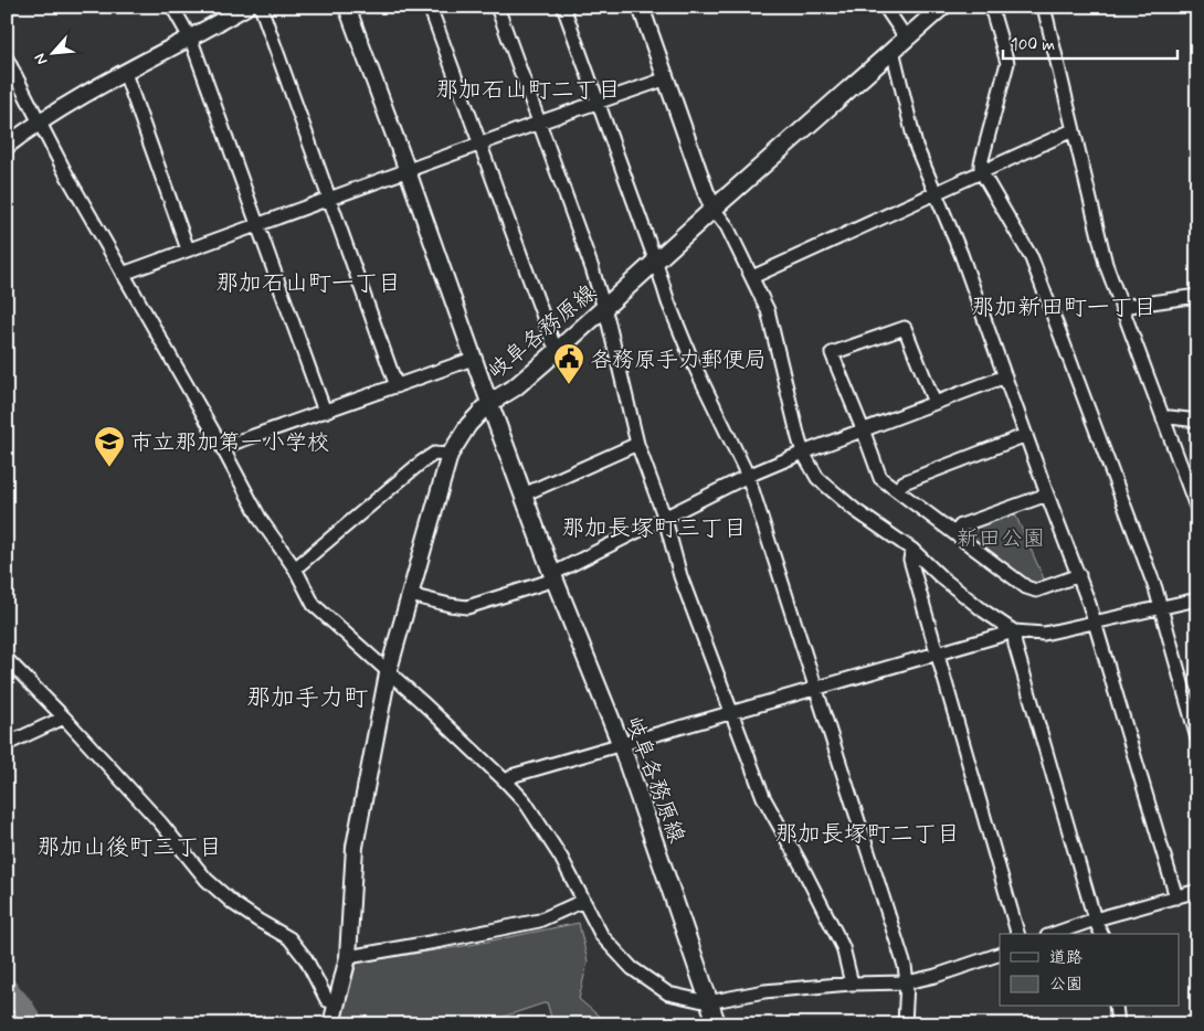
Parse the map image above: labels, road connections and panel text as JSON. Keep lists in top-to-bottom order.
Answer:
{
  "streets": {
    "main road": ["岐阜各務原線"]
  },
  "districts": [
    "那加石山町二丁目",
    "那加石山町一丁目",
    "那加新田町一丁目",
    "那加長塚町三丁目",
    "那加手力町",
    "那加長塚町二丁目",
    "那加山後町三丁目"
  ],
  "parks": ["新田公園"],
  "places": {
    "public building": ["各務原手力郵便局"],
    "school or university": ["市立那加第一小学校"]
  },
  "legend": ["道路", "公園"],
  "scale_bar": "100 m",
  "north": "bottom left"
}
